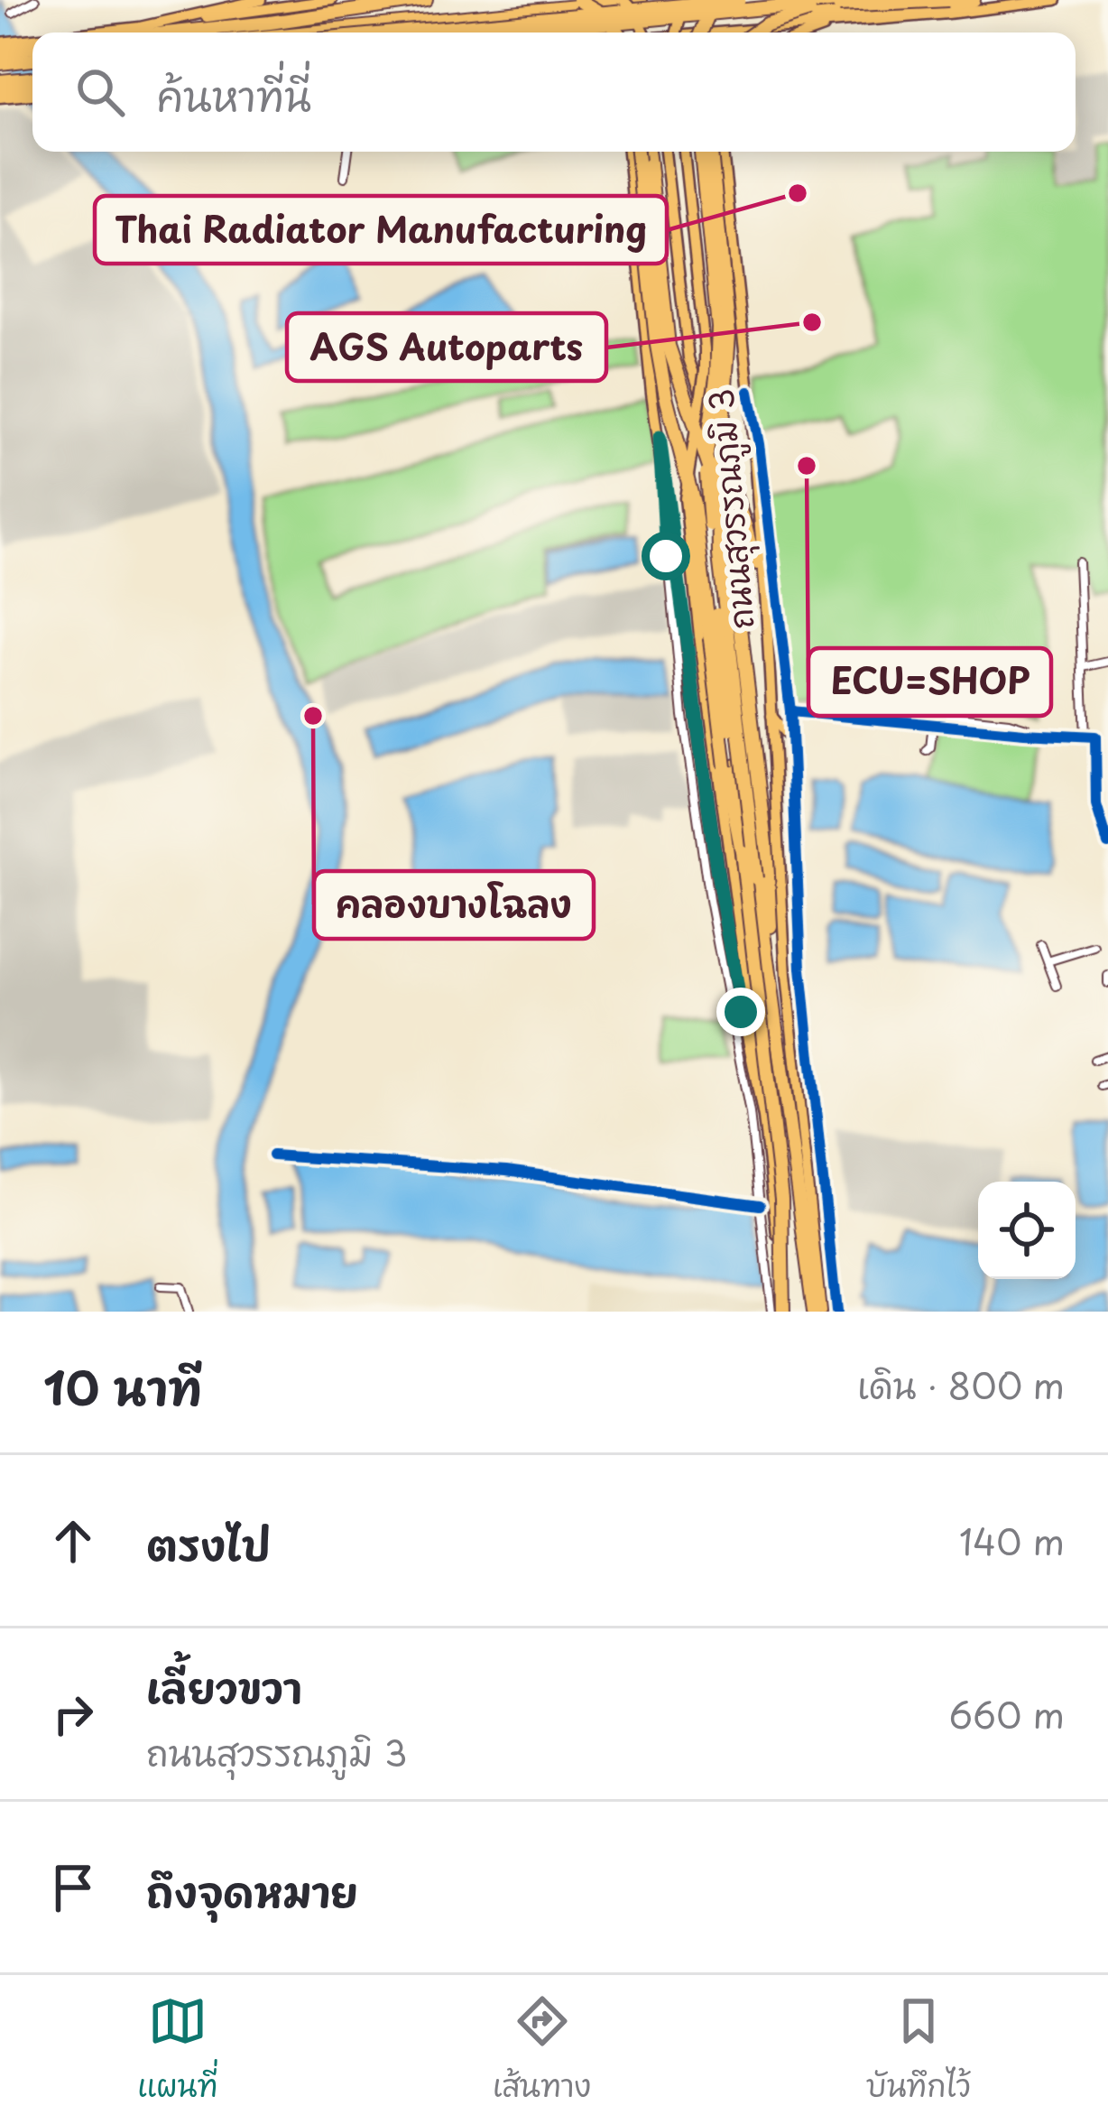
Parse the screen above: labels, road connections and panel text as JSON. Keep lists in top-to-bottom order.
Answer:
{
  "streets": {
    "main road": ["ถนนสุวรรณภูมิ 3"]
  },
  "places": [
    "Thai Radiator Manufacturing",
    "AGS Autoparts",
    "ECU=SHOP",
    "คลองบางโฉลง"
  ],
  "page": {
    "search": "ค้นหาที่นี่",
    "heading": ["10 นาที", "เดิน · 800 m"],
    "list": [
      ["ตรงไป", "140 m"],
      ["เลี้ยวขวา", "ถนนสุวรรณภูมิ 3", "660 m"],
      "ถึงจุดหมาย"
    ],
    "nav": ["แผนที่", "เส้นทาง", "บันทึกไว้"]
  }
}
